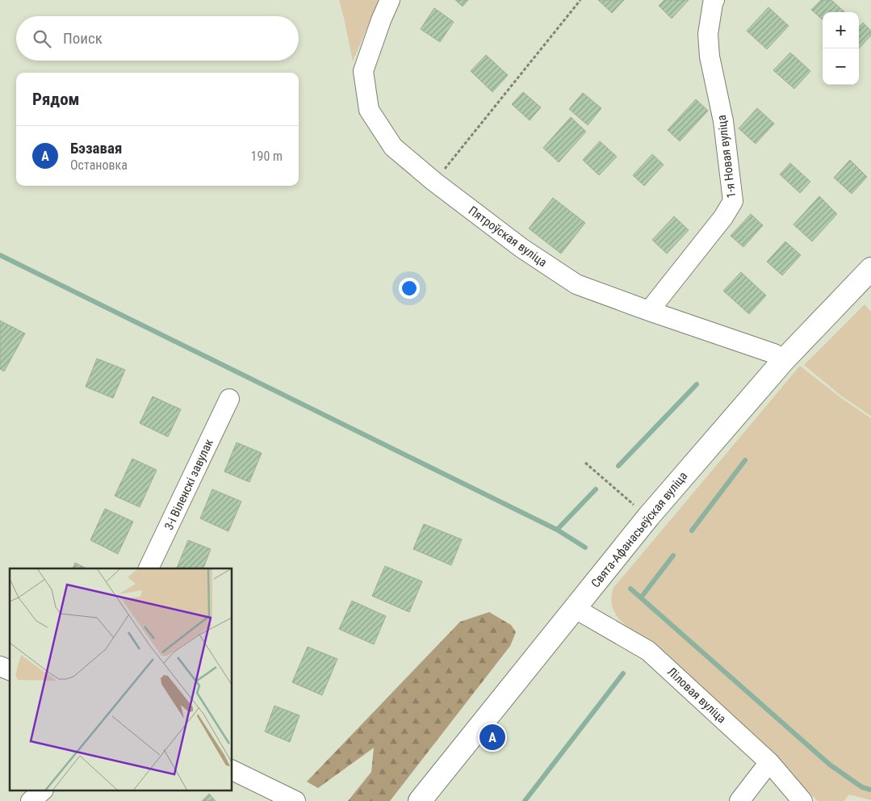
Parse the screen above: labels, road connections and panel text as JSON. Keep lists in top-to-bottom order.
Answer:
{
  "streets": {
    "street": [
      "1-я Новая вуліца",
      "Пятроўская вуліца",
      "3-і Віленскі завулак",
      "Свята-Афанасьеўская вуліца",
      "Ліловая вуліца"
    ]
  },
  "crossings": [
    ["1-я Новая вуліца", "Пятроўская вуліца"],
    ["Пятроўская вуліца", "Свята-Афанасьеўская вуліца"],
    ["Свята-Афанасьеўская вуліца", "Ліловая вуліца"]
  ],
  "page": {
    "map_buttons": ["+", "−"],
    "search": "Поиск",
    "heading": "Рядом",
    "list": [
      {
        "mark": "A",
        "name": "Бэзавая",
        "note": "Остановка",
        "value": "190 m"
      }
    ],
    "pins": "A"
  }
}
